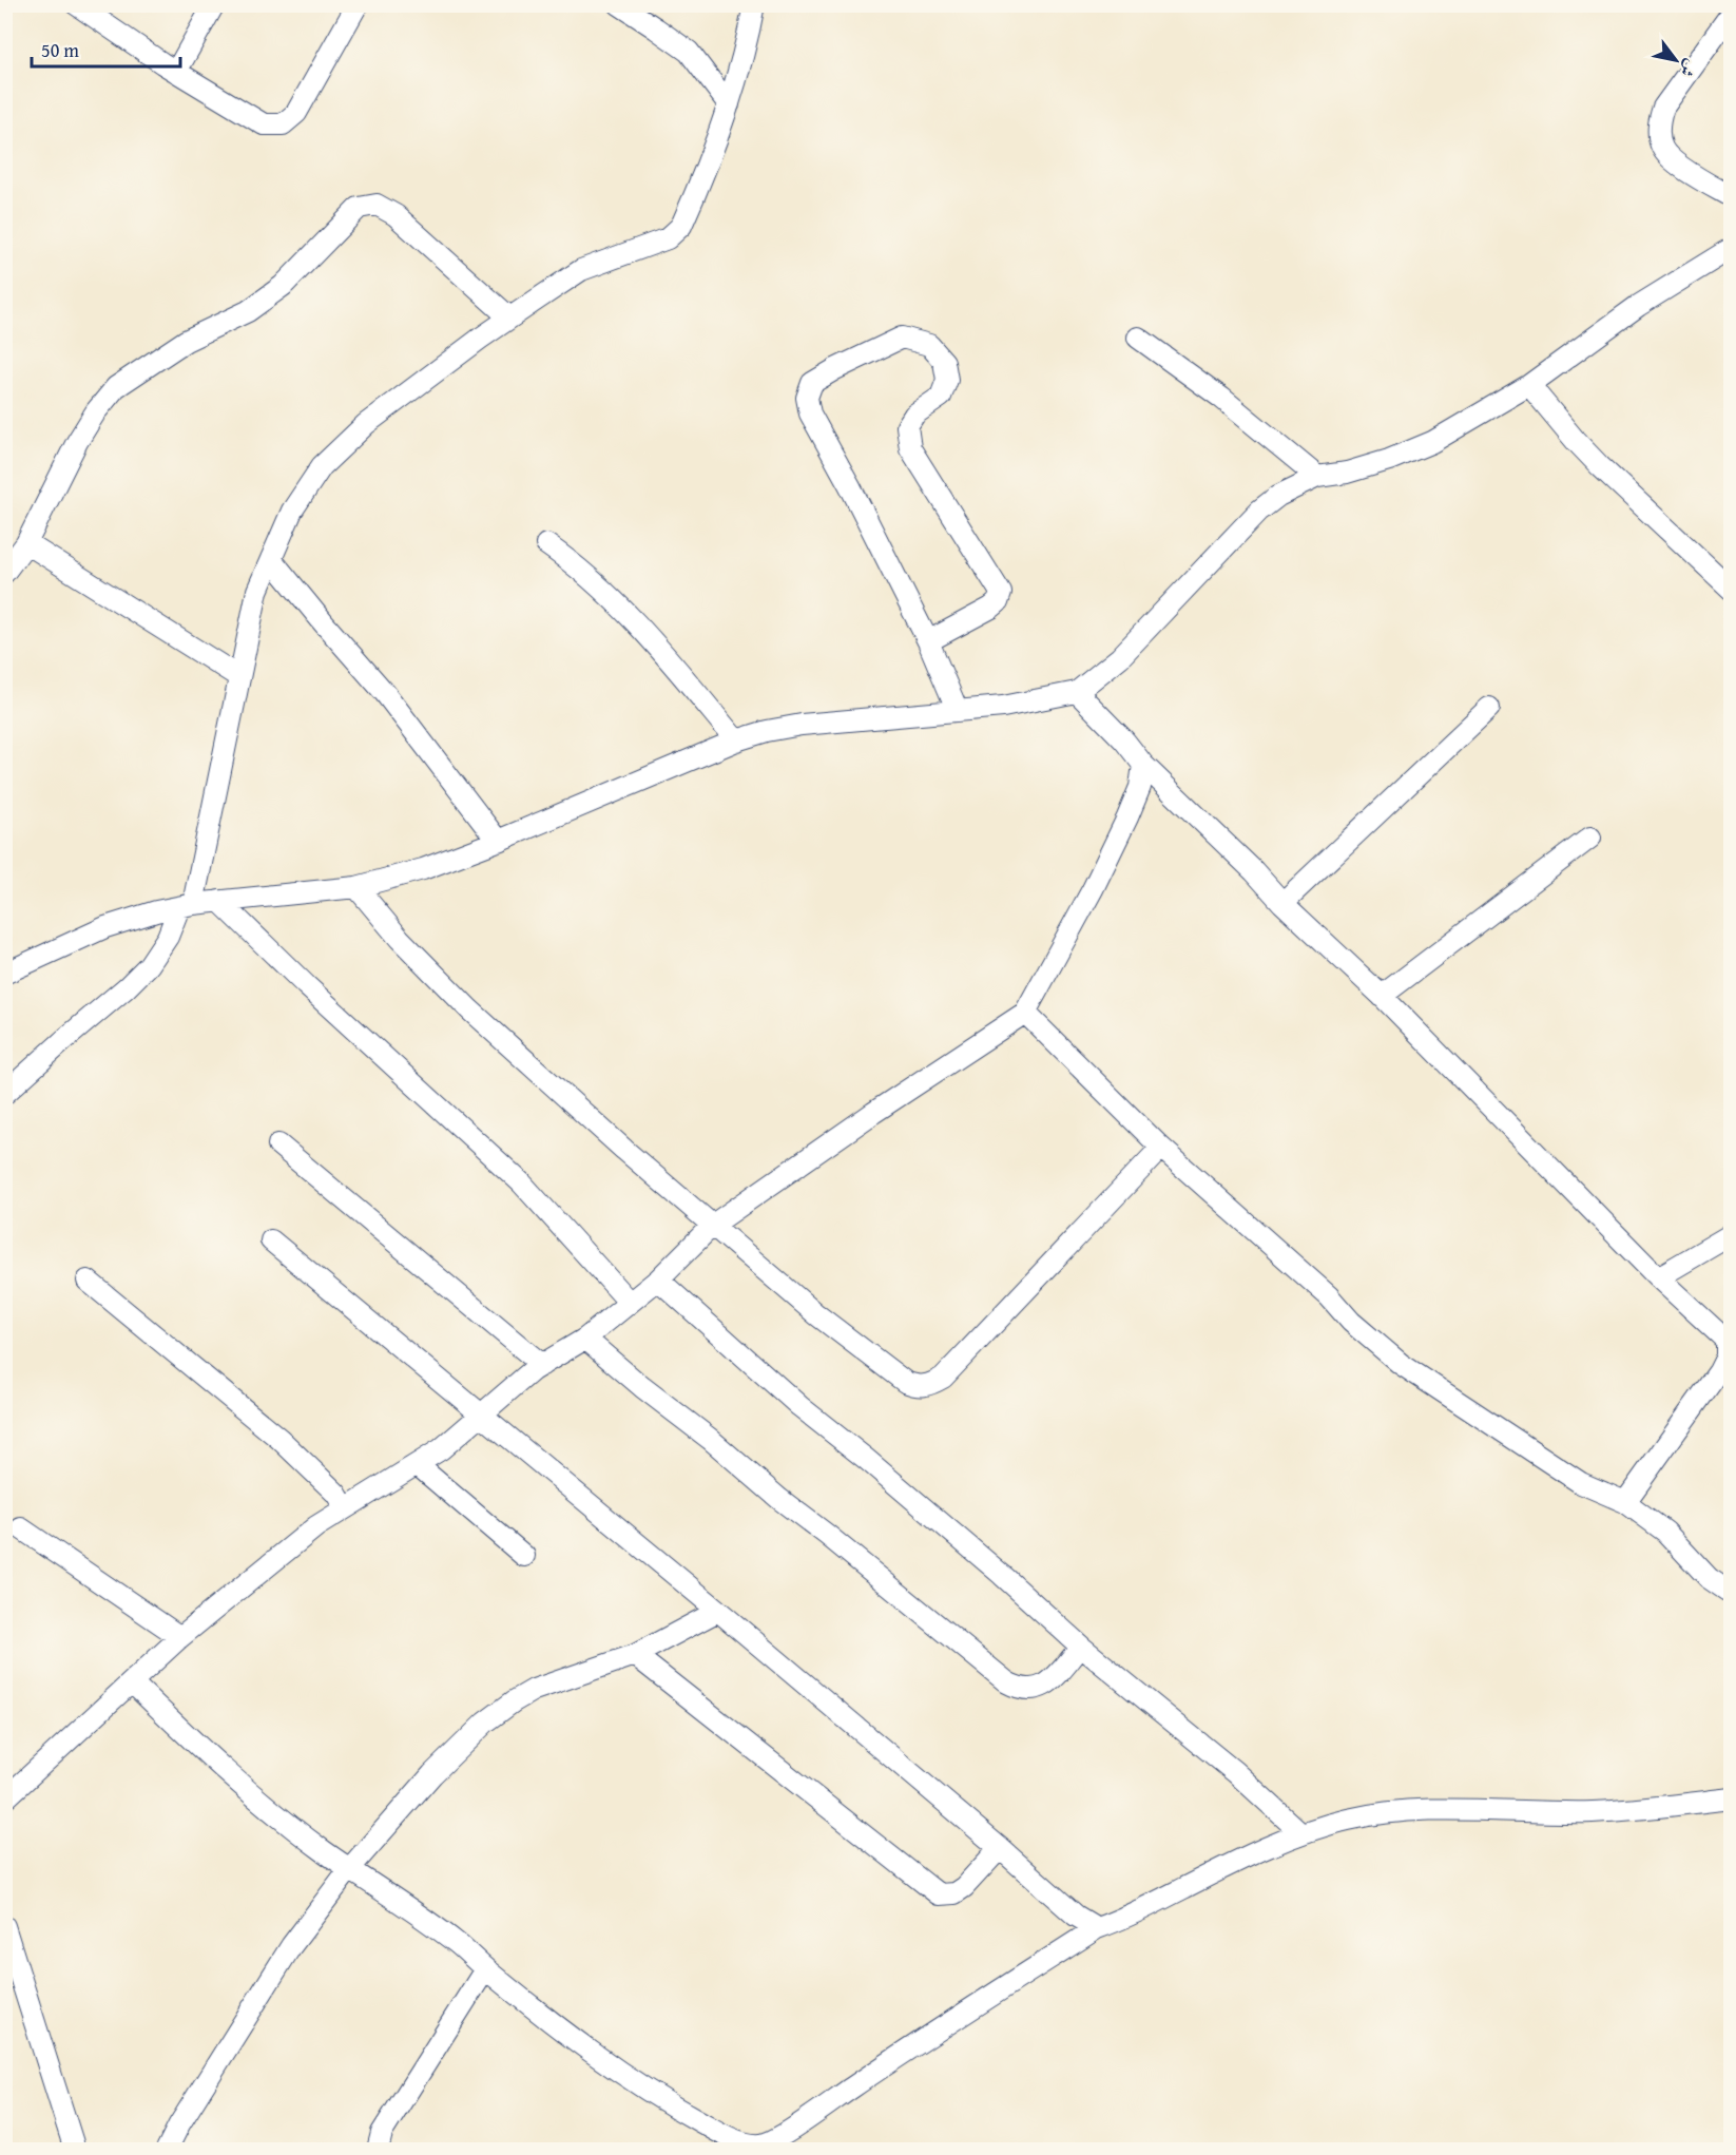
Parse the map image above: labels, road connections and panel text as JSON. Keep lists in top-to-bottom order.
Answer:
{
  "scale_bar": "50 m",
  "north": "bottom right"
}
